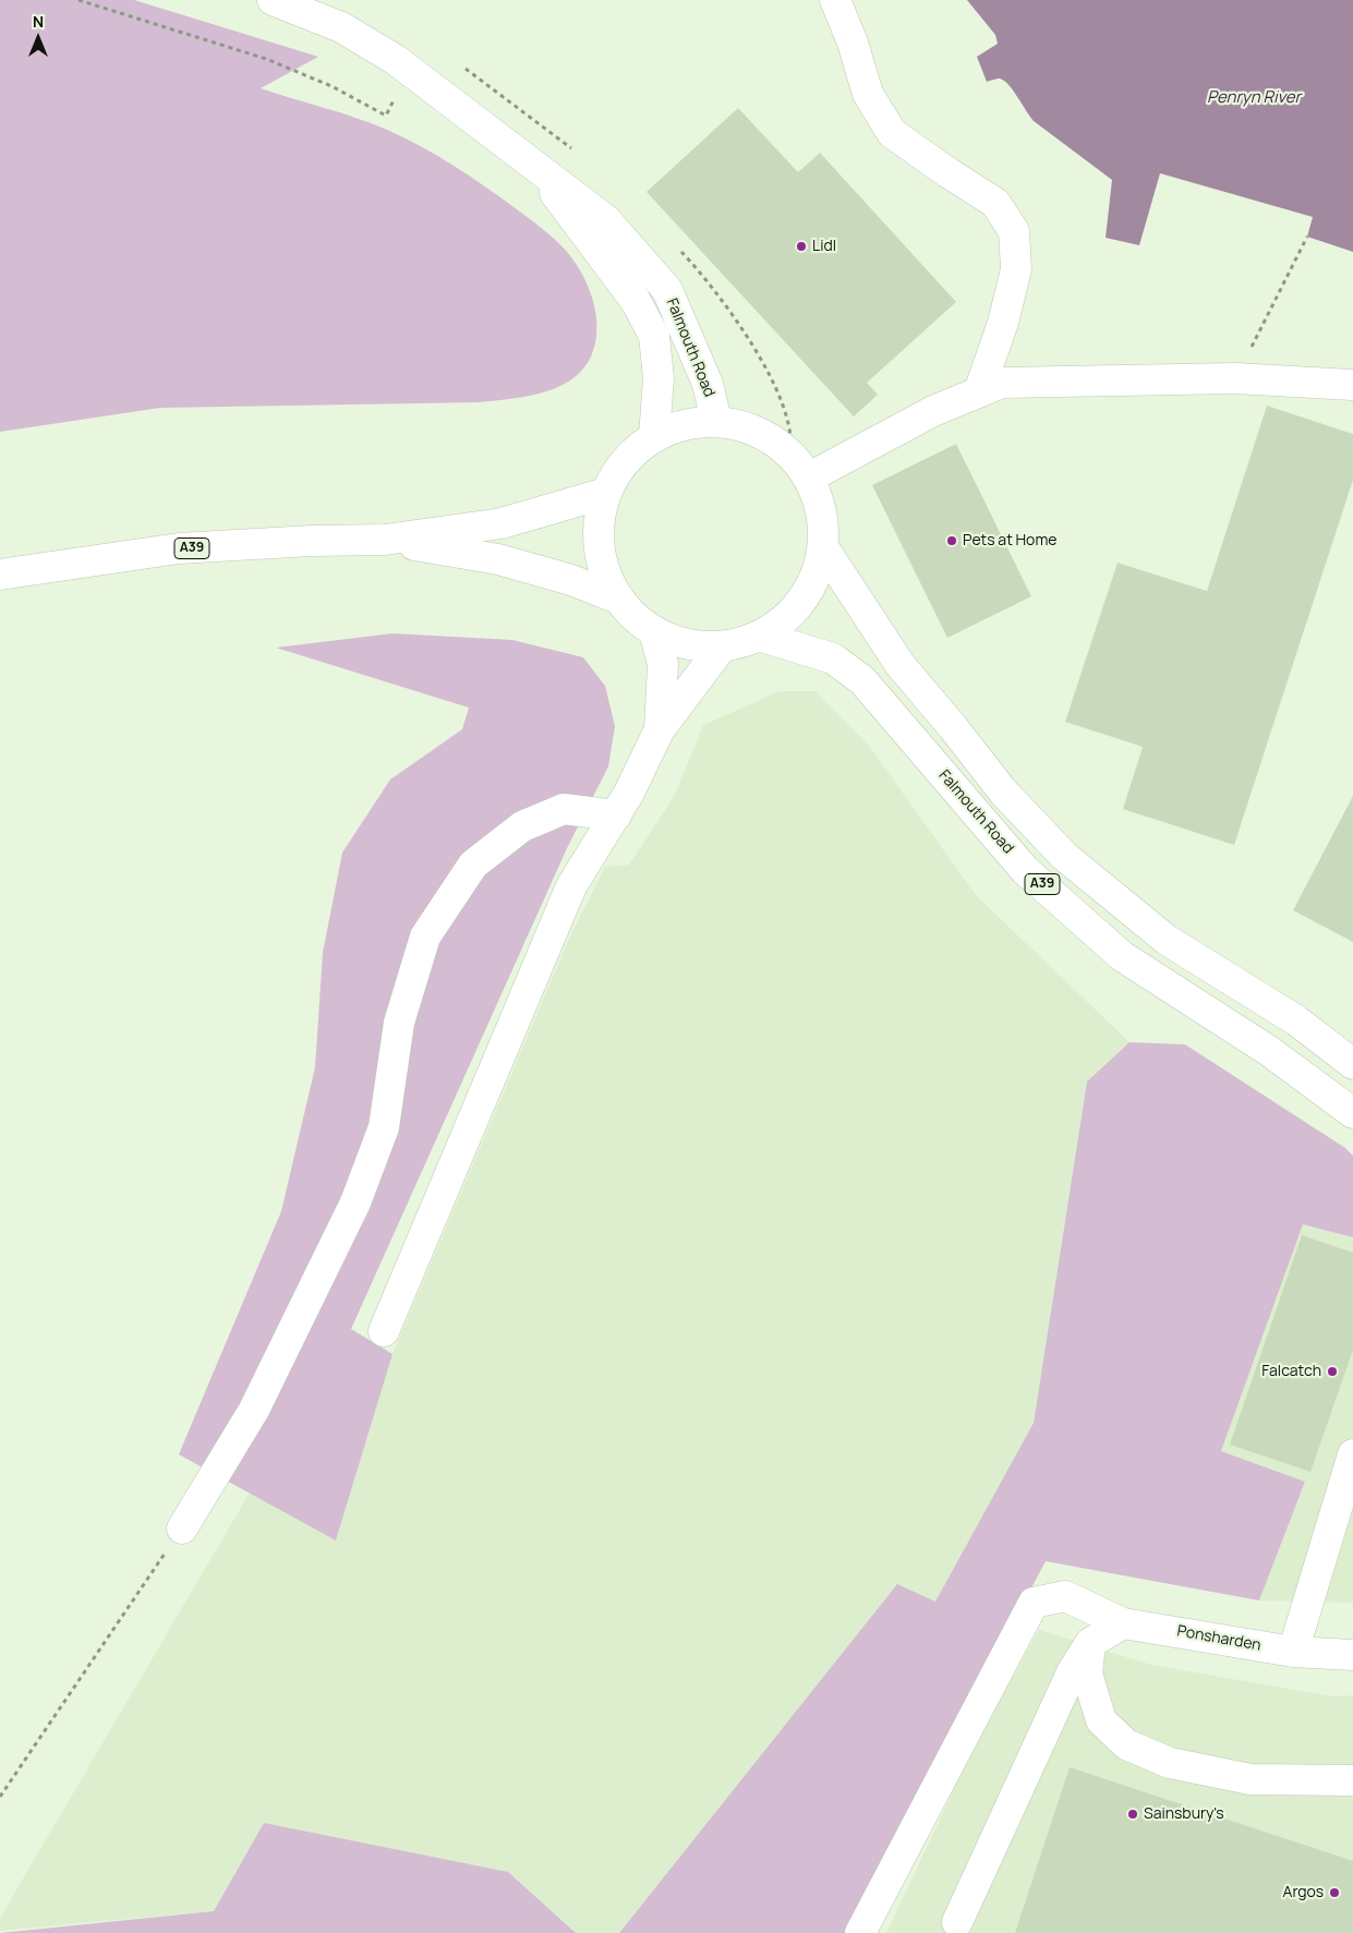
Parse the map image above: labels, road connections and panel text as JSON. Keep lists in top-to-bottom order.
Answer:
{
  "streets": {
    "main road": ["Falmouth Road", "A39", "Ponsharden"]
  },
  "water": ["Penryn River"],
  "places": [
    "Lidl",
    "Pets at Home",
    "Falcatch",
    "Sainsbury's",
    "Argos"
  ],
  "north": "top"
}
